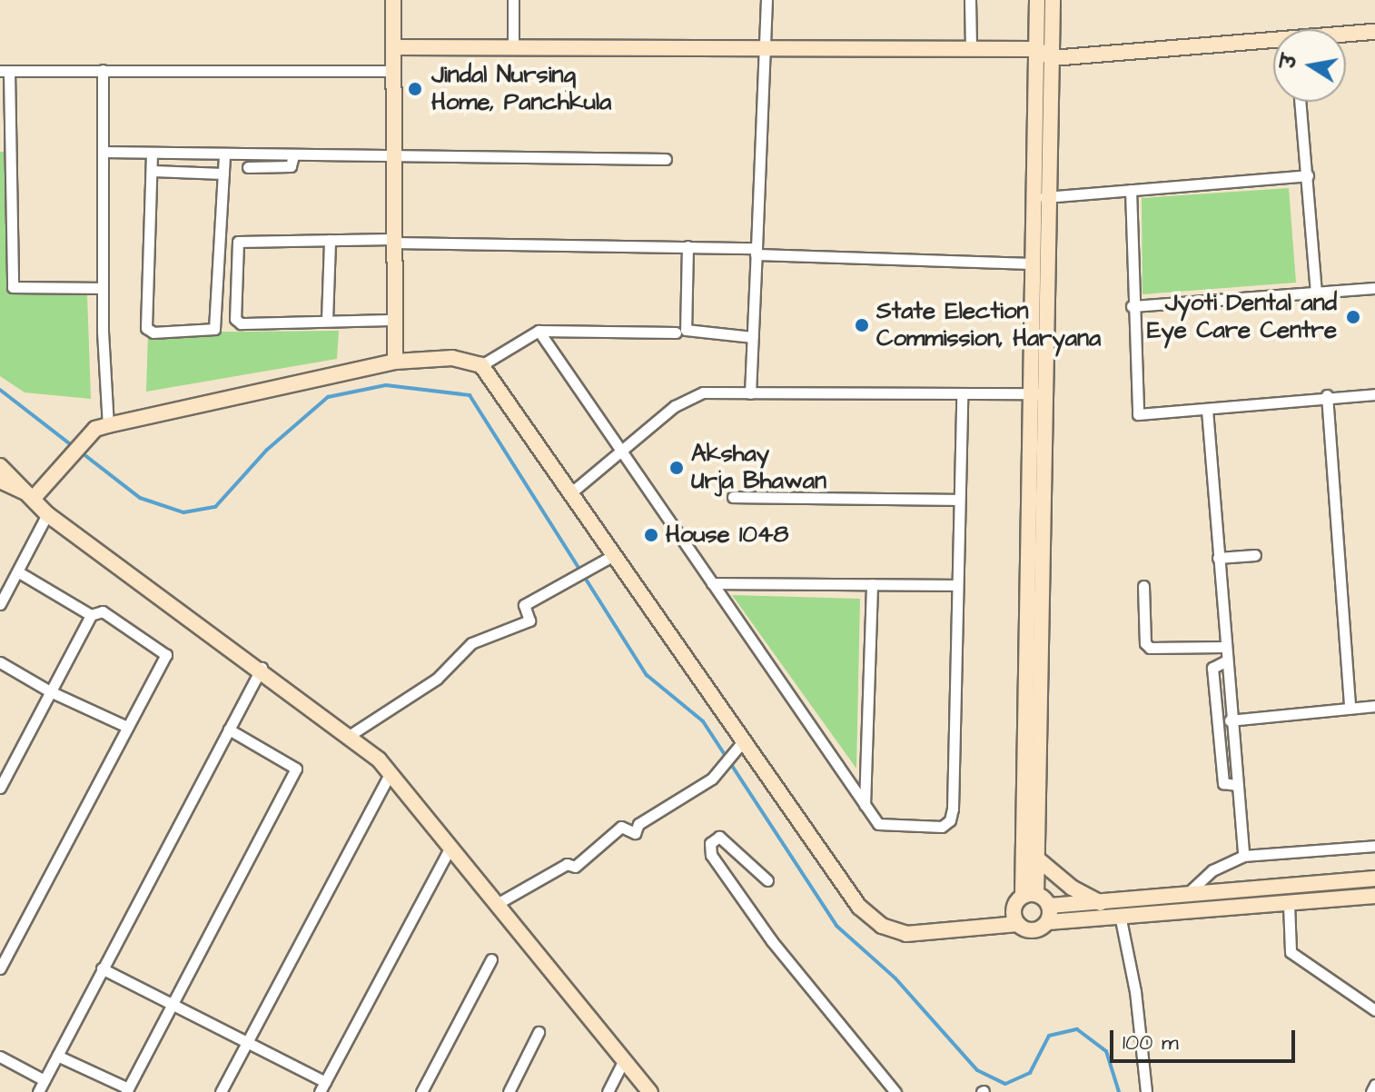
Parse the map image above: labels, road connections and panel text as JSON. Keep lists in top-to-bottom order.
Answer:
{
  "places": [
    "Jindal Nursing Home, Panchkula",
    "Jyoti Dental and Eye Care Centre",
    "State Election Commission, Haryana",
    "Akshay Urja Bhawan",
    "House 1048"
  ],
  "scale_bar": "100 m",
  "north": "left"
}
